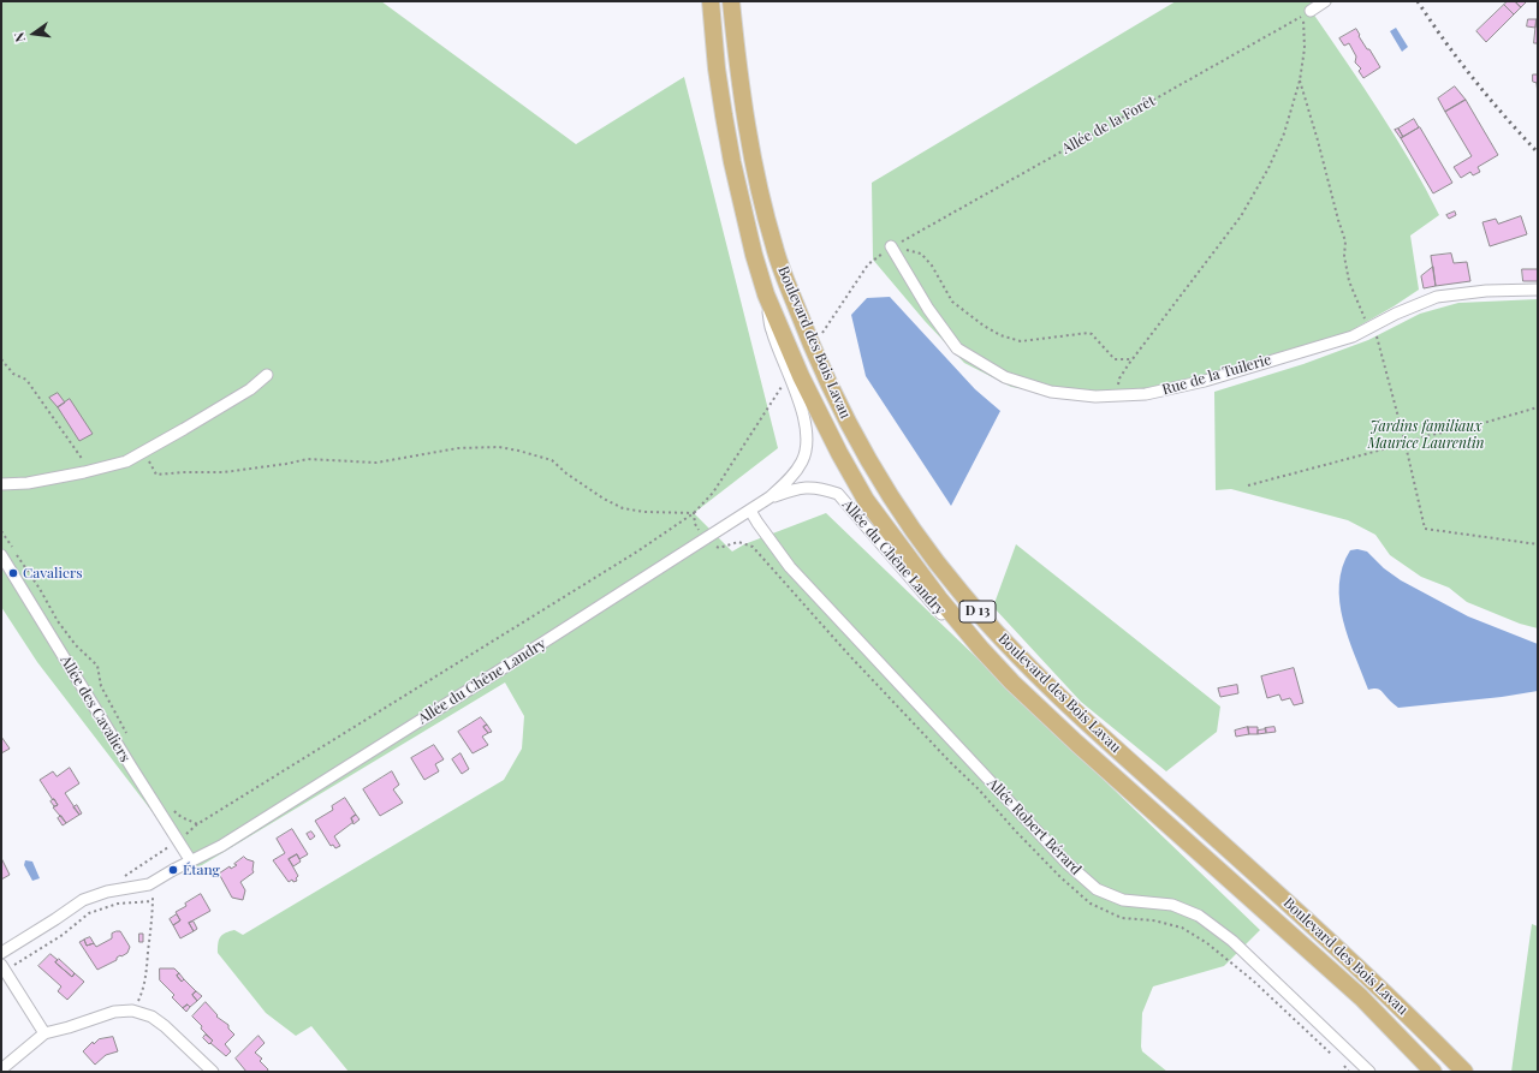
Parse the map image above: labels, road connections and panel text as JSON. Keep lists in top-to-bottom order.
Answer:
{
  "streets": {
    "main road": ["Boulevard des Bois Lavau", "D 13"],
    "street": [
      "Rue de la Tuilerie",
      "Allée du Chêne Landry",
      "Allée des Cavaliers",
      "Allée Robert Bérard"
    ],
    "path": ["Allée de la Forêt"]
  },
  "crossings": [
    ["Allée de la Forêt", "Rue de la Tuilerie"],
    ["Boulevard des Bois Lavau", "Allée du Chêne Landry"],
    ["Allée du Chêne Landry", "Allée des Cavaliers"],
    ["Allée du Chêne Landry", "Allée Robert Bérard"]
  ],
  "parks": ["Jardins familiaux Maurice Laurentin"],
  "places": ["Cavaliers", "Étang"],
  "north": "left"
}
